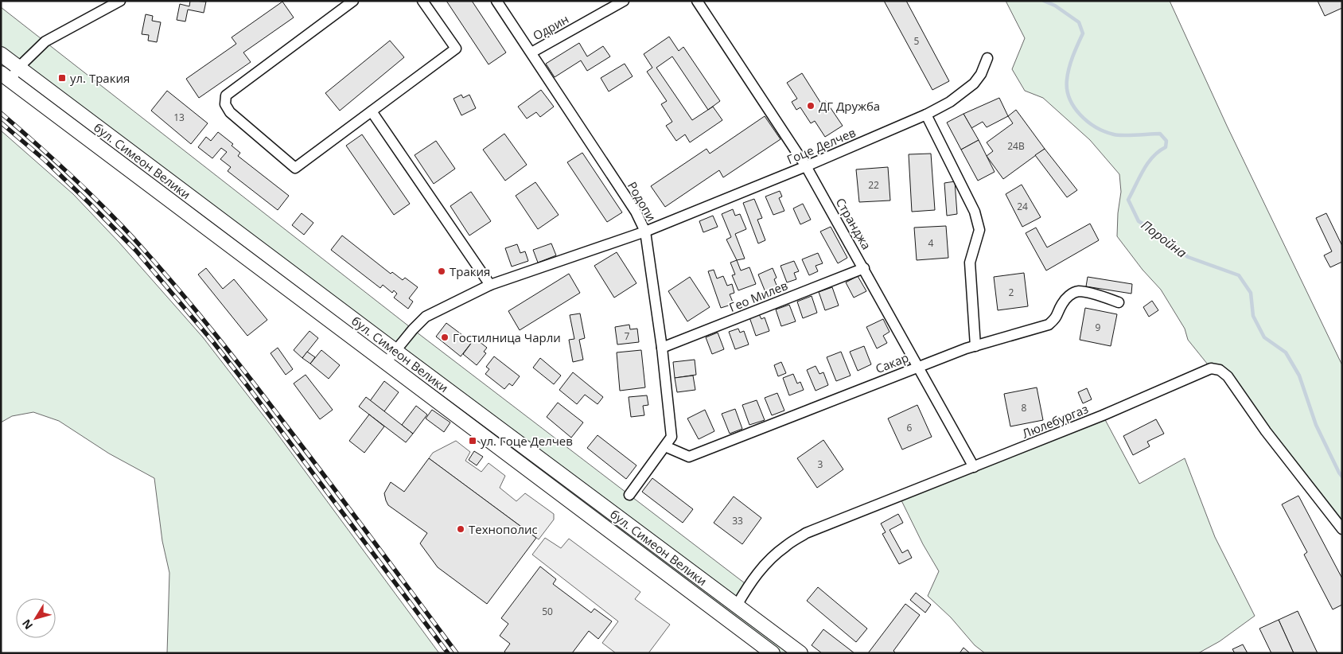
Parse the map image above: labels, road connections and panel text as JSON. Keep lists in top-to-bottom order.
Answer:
{
  "streets": {
    "main road": ["бул. Симеон Велики"],
    "street": [
      "Одрин",
      "Гоце Делчев",
      "Родопи",
      "Странджа",
      "Гео Милев",
      "Сакар",
      "Люлебургаз"
    ]
  },
  "crossings": [
    ["Одрин", "Родопи"],
    ["Гоце Делчев", "бул. Симеон Велики"],
    ["Гоце Делчев", "Родопи"],
    ["Гоце Делчев", "Странджа"],
    ["бул. Симеон Велики", "Люлебургаз"],
    ["Родопи", "Гео Милев"],
    ["Родопи", "Сакар"],
    ["Странджа", "Гео Милев"],
    ["Странджа", "Сакар"],
    ["Странджа", "Люлебургаз"]
  ],
  "water": ["Поройна"],
  "places": {
    "transit": ["ул. Тракия", "ул. Гоце Делчев"],
    "other": [
      "ДГ Дружба",
      "Тракия",
      "Гостилница Чарли",
      "Технополис"
    ]
  },
  "house_numbers": [
    "5",
    "13",
    "24В",
    "22",
    "24",
    "4",
    "2",
    "9",
    "7",
    "8",
    "6",
    "3",
    "33",
    "50"
  ],
  "north": "bottom left"
}
